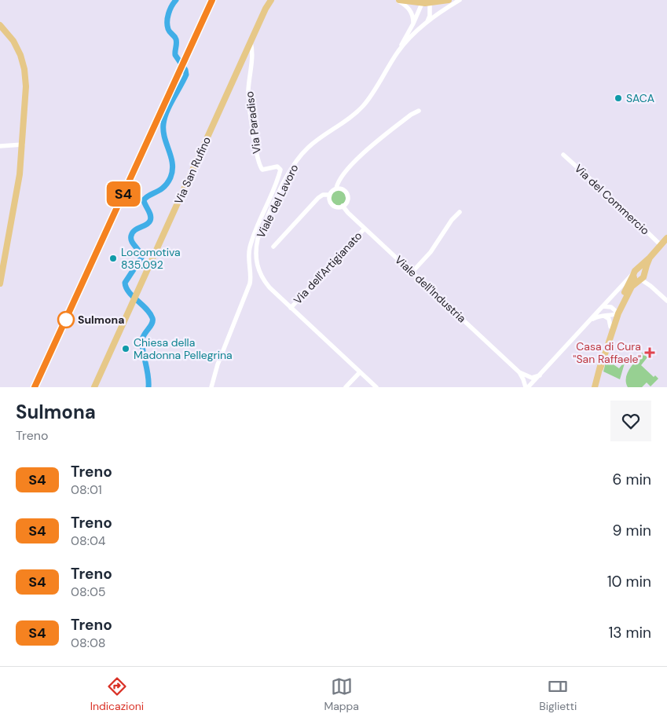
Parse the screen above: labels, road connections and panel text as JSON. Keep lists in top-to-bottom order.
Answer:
{
  "streets": {
    "main road": ["Via San Rufino"],
    "street": [
      "Via Paradiso",
      "Via del Commercio",
      "Viale del Lavoro",
      "Via dell'Artigianato",
      "Viale dell'Industria"
    ]
  },
  "crossings": [
    ["Via Paradiso", "Via San Rufino"],
    ["Viale del Lavoro", "Via dell'Artigianato"],
    ["Via dell'Artigianato", "Viale dell'Industria"]
  ],
  "places": {
    "other": [
      "SACA",
      "Locomotiva 835.092",
      "Sulmona",
      "Chiesa della Madonna Pellegrina"
    ],
    "health": ["Casa di Cura \"San Raffaele\""]
  },
  "page": {
    "on_map": "S4",
    "heading": ["Sulmona", "Treno"],
    "list": [
      {
        "mark": "S4",
        "name": "Treno",
        "note": "08:01",
        "value": "6 min"
      },
      {
        "mark": "S4",
        "name": "Treno",
        "note": "08:04",
        "value": "9 min"
      },
      {
        "mark": "S4",
        "name": "Treno",
        "note": "08:05",
        "value": "10 min"
      },
      {
        "mark": "S4",
        "name": "Treno",
        "note": "08:08",
        "value": "13 min"
      }
    ],
    "tabs": ["Indicazioni", "Mappa", "Biglietti"]
  }
}
